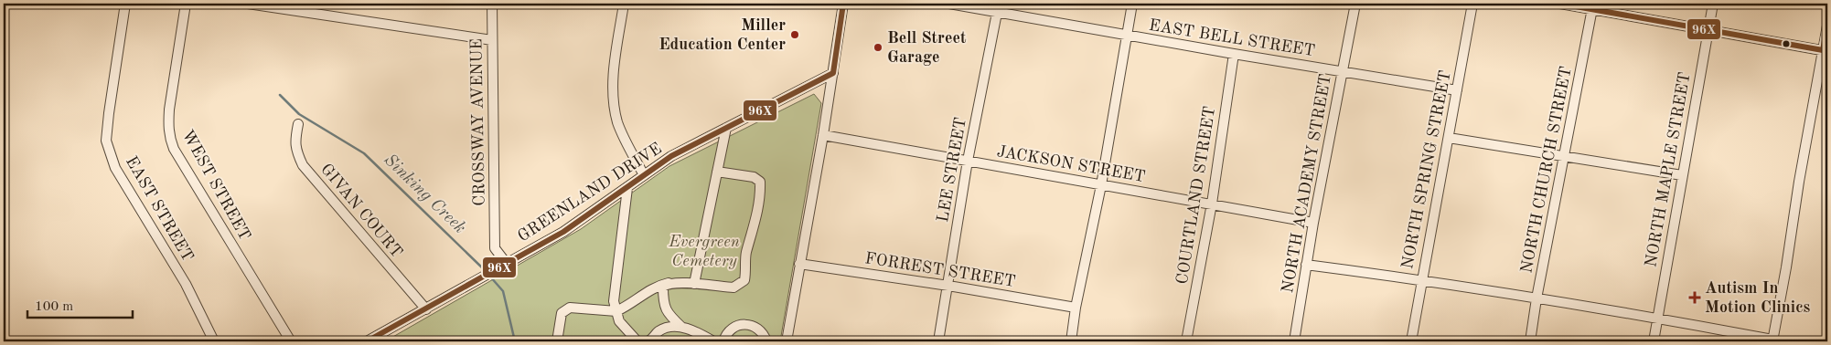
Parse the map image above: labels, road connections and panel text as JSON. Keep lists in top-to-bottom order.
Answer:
{
  "streets": {
    "street": [
      "EAST BELL STREET",
      "CROSSWAY AVENUE",
      "JACKSON STREET",
      "LEE STREET",
      "NORTH SPRING STREET",
      "NORTH CHURCH STREET",
      "NORTH MAPLE STREET",
      "NORTH ACADEMY STREET",
      "WEST STREET",
      "GREENLAND DRIVE",
      "COURTLAND STREET",
      "EAST STREET",
      "GIVAN COURT",
      "FORREST STREET"
    ]
  },
  "crossings": [
    ["EAST BELL STREET", "LEE STREET"],
    ["EAST BELL STREET", "NORTH SPRING STREET"],
    ["EAST BELL STREET", "NORTH ACADEMY STREET"],
    ["EAST BELL STREET", "COURTLAND STREET"],
    ["CROSSWAY AVENUE", "GREENLAND DRIVE"],
    ["JACKSON STREET", "LEE STREET"],
    ["JACKSON STREET", "NORTH ACADEMY STREET"],
    ["JACKSON STREET", "COURTLAND STREET"],
    ["LEE STREET", "FORREST STREET"],
    ["GREENLAND DRIVE", "GIVAN COURT"]
  ],
  "water": ["Sinking Creek"],
  "parks": ["Evergreen Cemetery"],
  "places": {
    "other": ["Miller Education Center", "Bell Street Garage"],
    "health": ["Autism In Motion Clinics"]
  },
  "lines": ["transit line 96X"],
  "scale_bar": "100 m"
}
